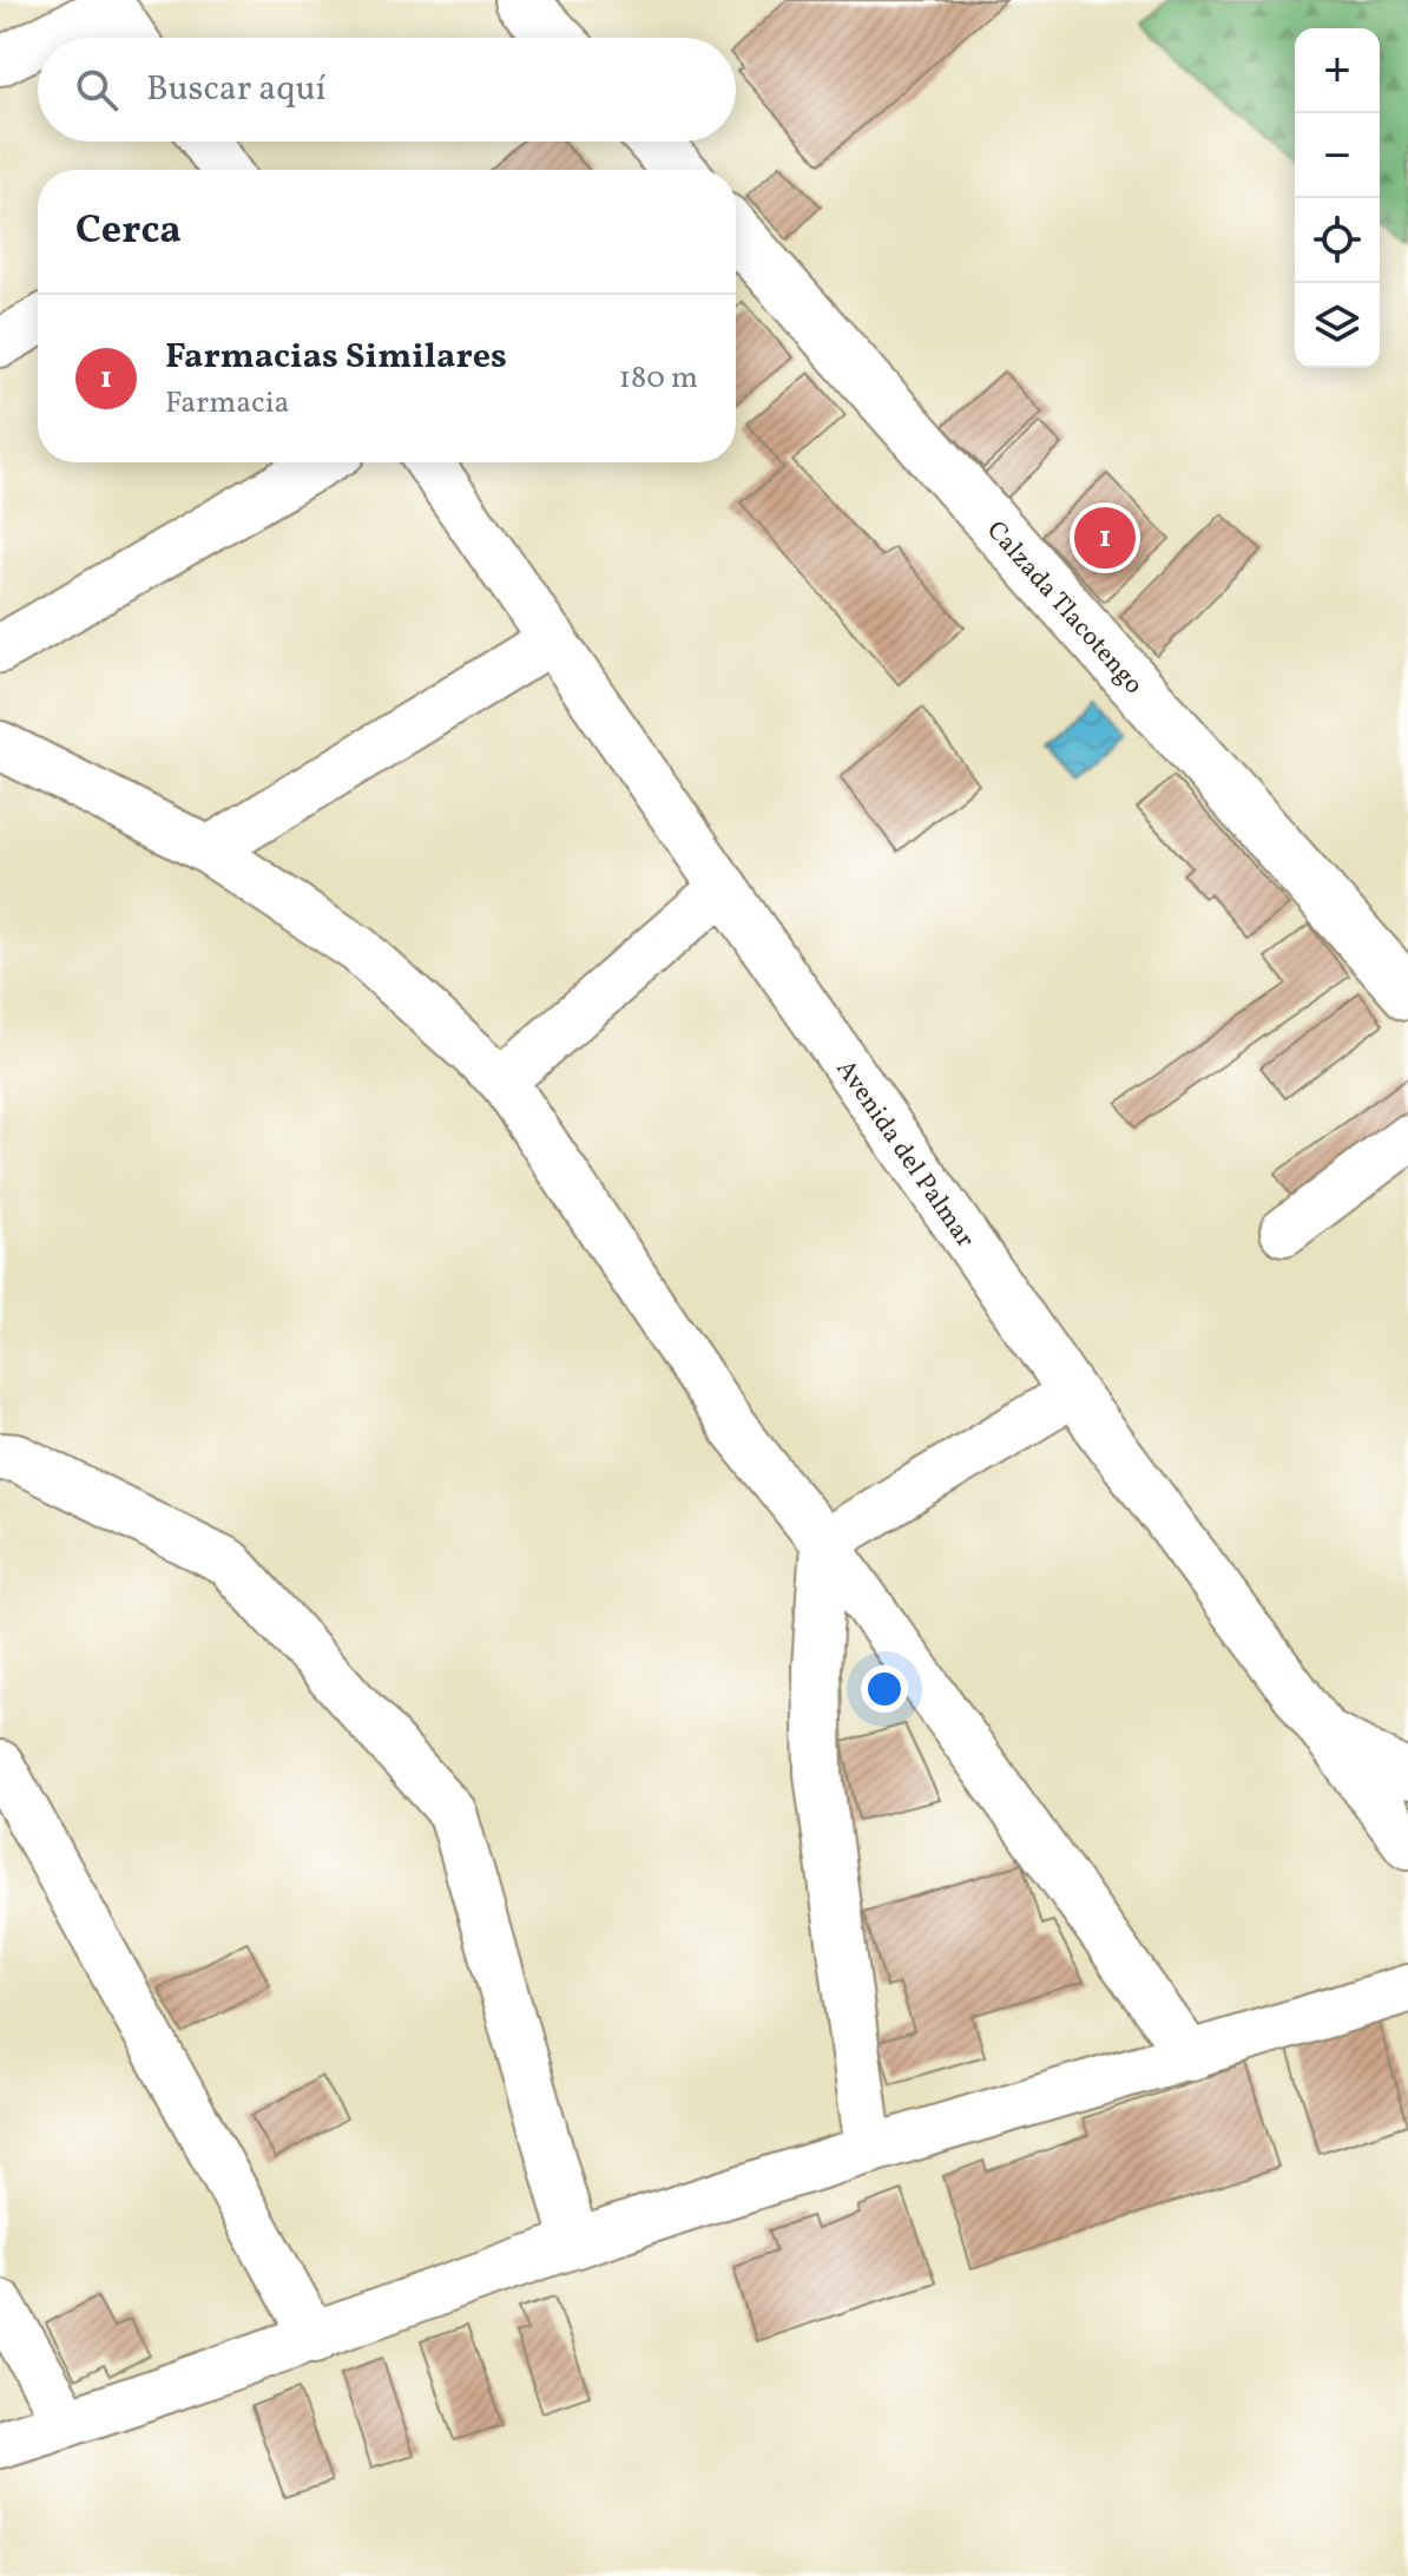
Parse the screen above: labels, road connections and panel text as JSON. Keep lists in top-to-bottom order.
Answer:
{
  "streets": {
    "street": ["Calzada Tlacotengo", "Avenida del Palmar"]
  },
  "page": {
    "map_buttons": ["+", "−"],
    "search": "Buscar aquí",
    "heading": "Cerca",
    "list": [
      {
        "mark": "1",
        "name": "Farmacias Similares",
        "note": "Farmacia",
        "value": "180 m"
      }
    ],
    "pins": "1"
  }
}
